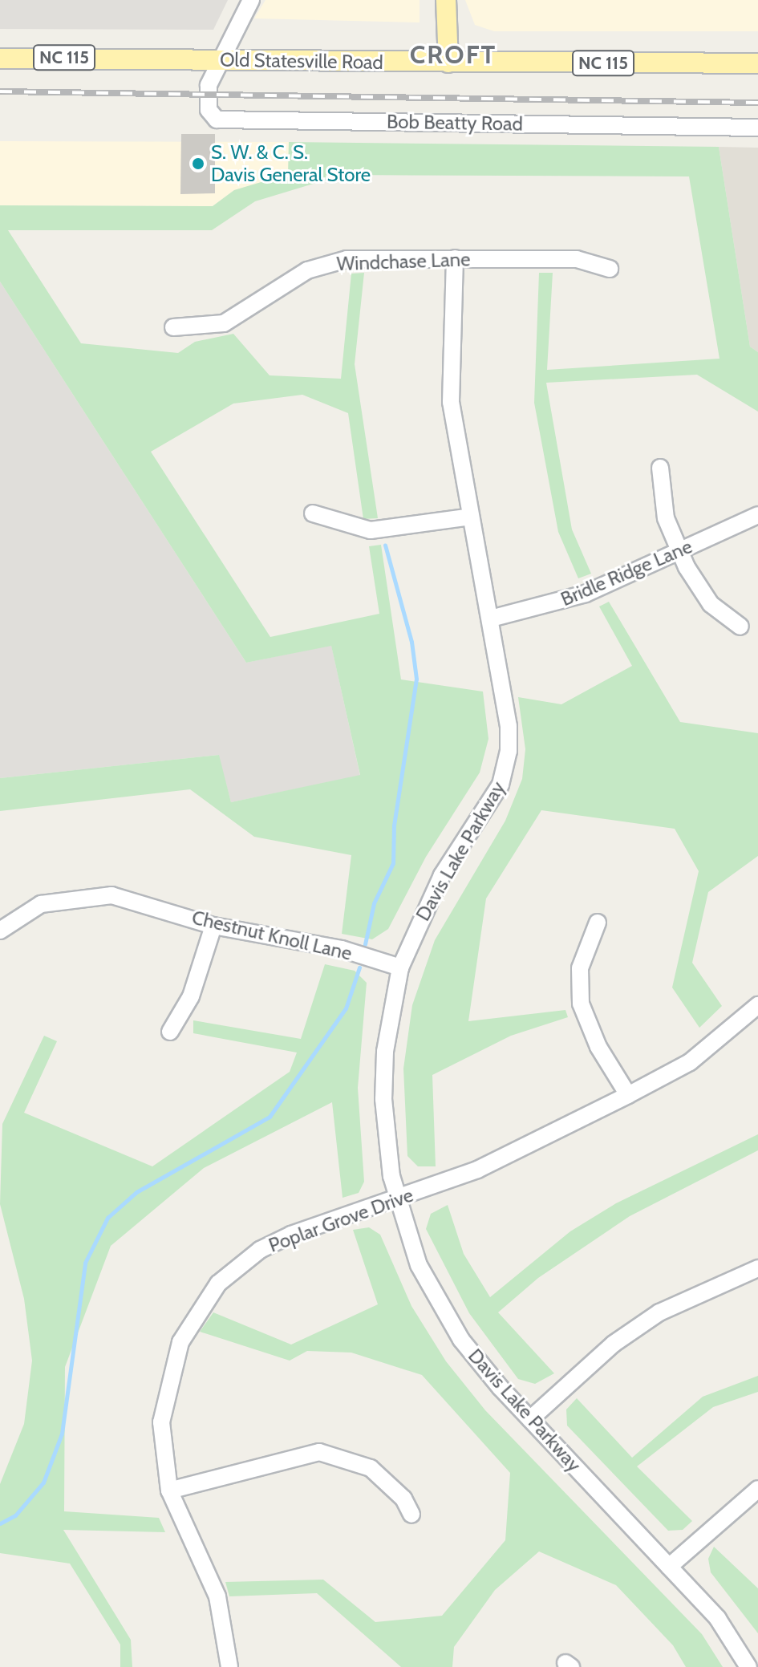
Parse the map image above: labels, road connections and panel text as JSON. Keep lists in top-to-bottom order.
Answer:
{
  "streets": {
    "main road": ["NC 115", "Old Statesville Road"],
    "street": [
      "Bob Beatty Road",
      "Windchase Lane",
      "Bridle Ridge Lane",
      "Davis Lake Parkway",
      "Chestnut Knoll Lane",
      "Poplar Grove Drive"
    ]
  },
  "crossings": [
    ["Old Statesville Road", "Bob Beatty Road"],
    ["Windchase Lane", "Davis Lake Parkway"],
    ["Bridle Ridge Lane", "Davis Lake Parkway"],
    ["Davis Lake Parkway", "Chestnut Knoll Lane"],
    ["Davis Lake Parkway", "Poplar Grove Drive"]
  ],
  "districts": ["CROFT"],
  "places": ["S. W. & C. S. Davis General Store"]
}
